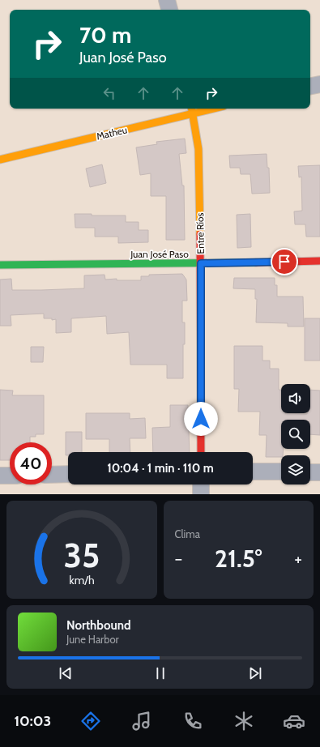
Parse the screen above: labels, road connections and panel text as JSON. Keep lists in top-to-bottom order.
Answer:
{
  "streets": {
    "street": ["Matheu", "Entre Ríos", "Juan José Paso"]
  },
  "crossings": [
    ["Matheu", "Entre Ríos"],
    ["Entre Ríos", "Juan José Paso"]
  ],
  "page": {
    "turn": ["70 m", "Juan José Paso"],
    "limit": "40",
    "trip": "10:04 · 1 min · 110 m",
    "tile": "Clima",
    "heat": ["−", "21.5°", "+"],
    "song": ["Northbound", "June Harbor"],
    "tabs": "10:03",
    "gauge": ["35", "km/h"]
  }
}
